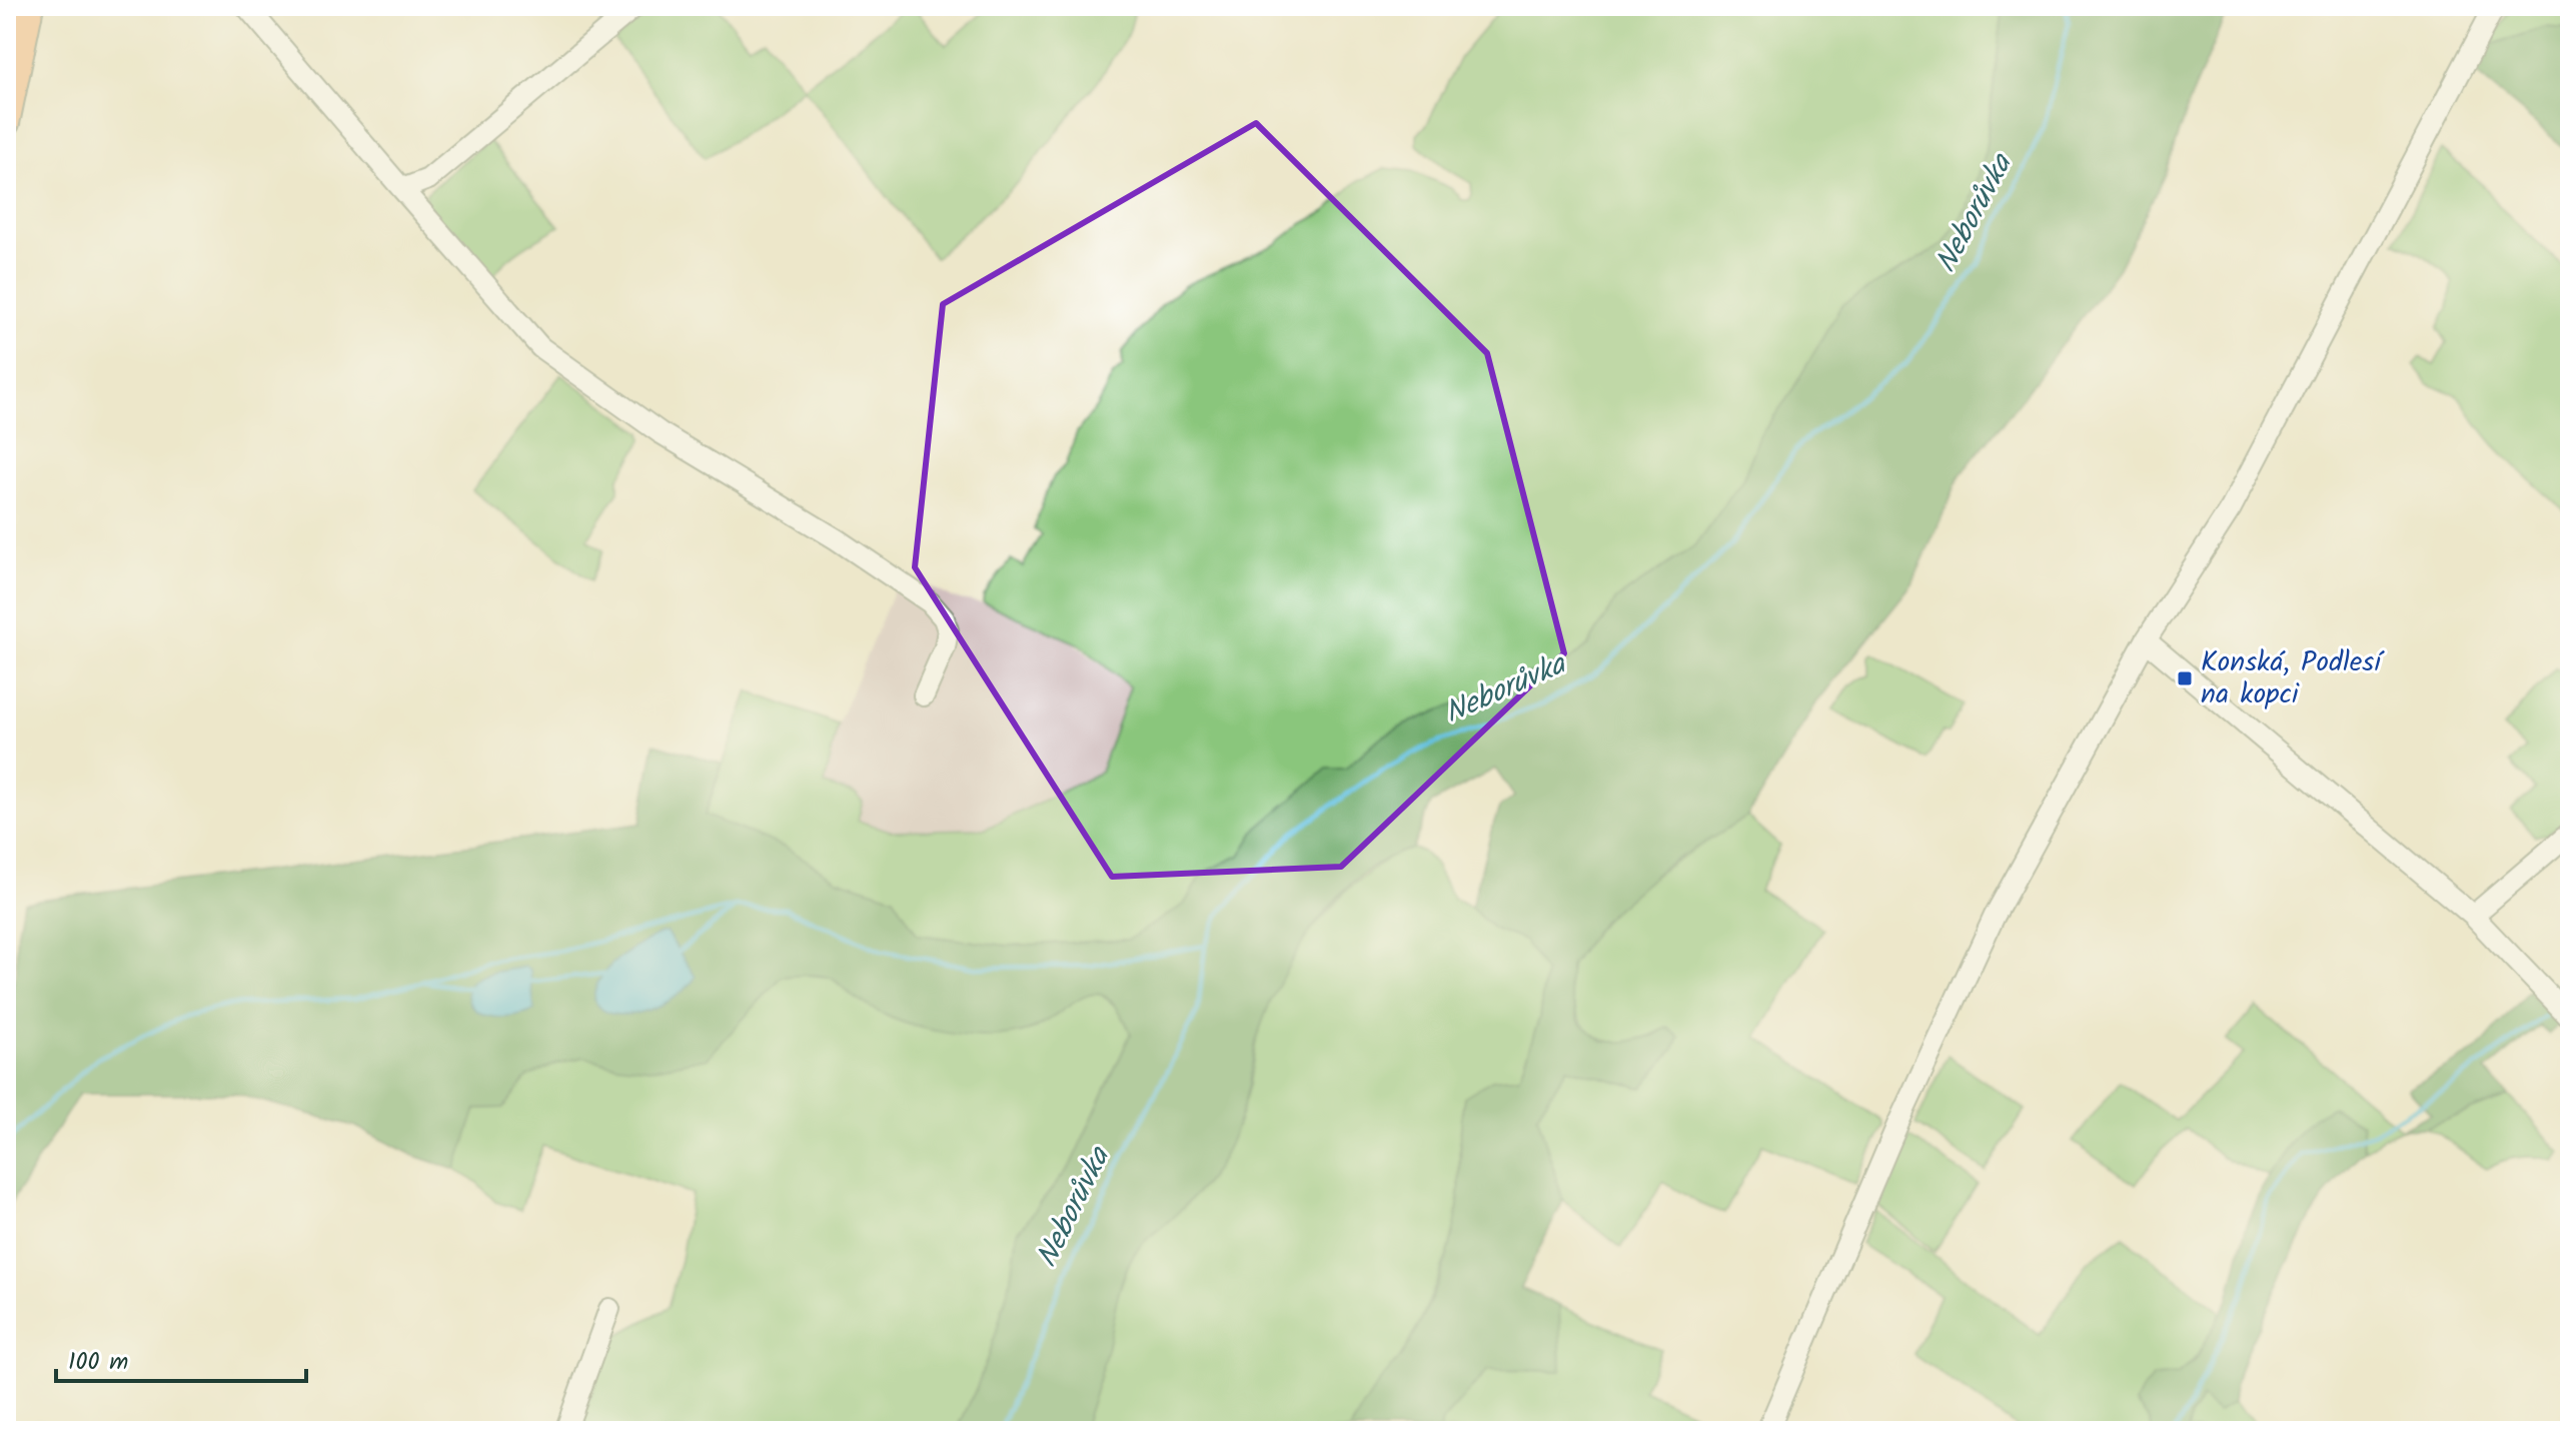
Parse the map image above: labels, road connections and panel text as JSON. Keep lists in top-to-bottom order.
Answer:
{
  "water": ["Neborůvka"],
  "places": {
    "transit": ["Konská, Podlesí na kopci"]
  },
  "scale_bar": "100 m"
}
